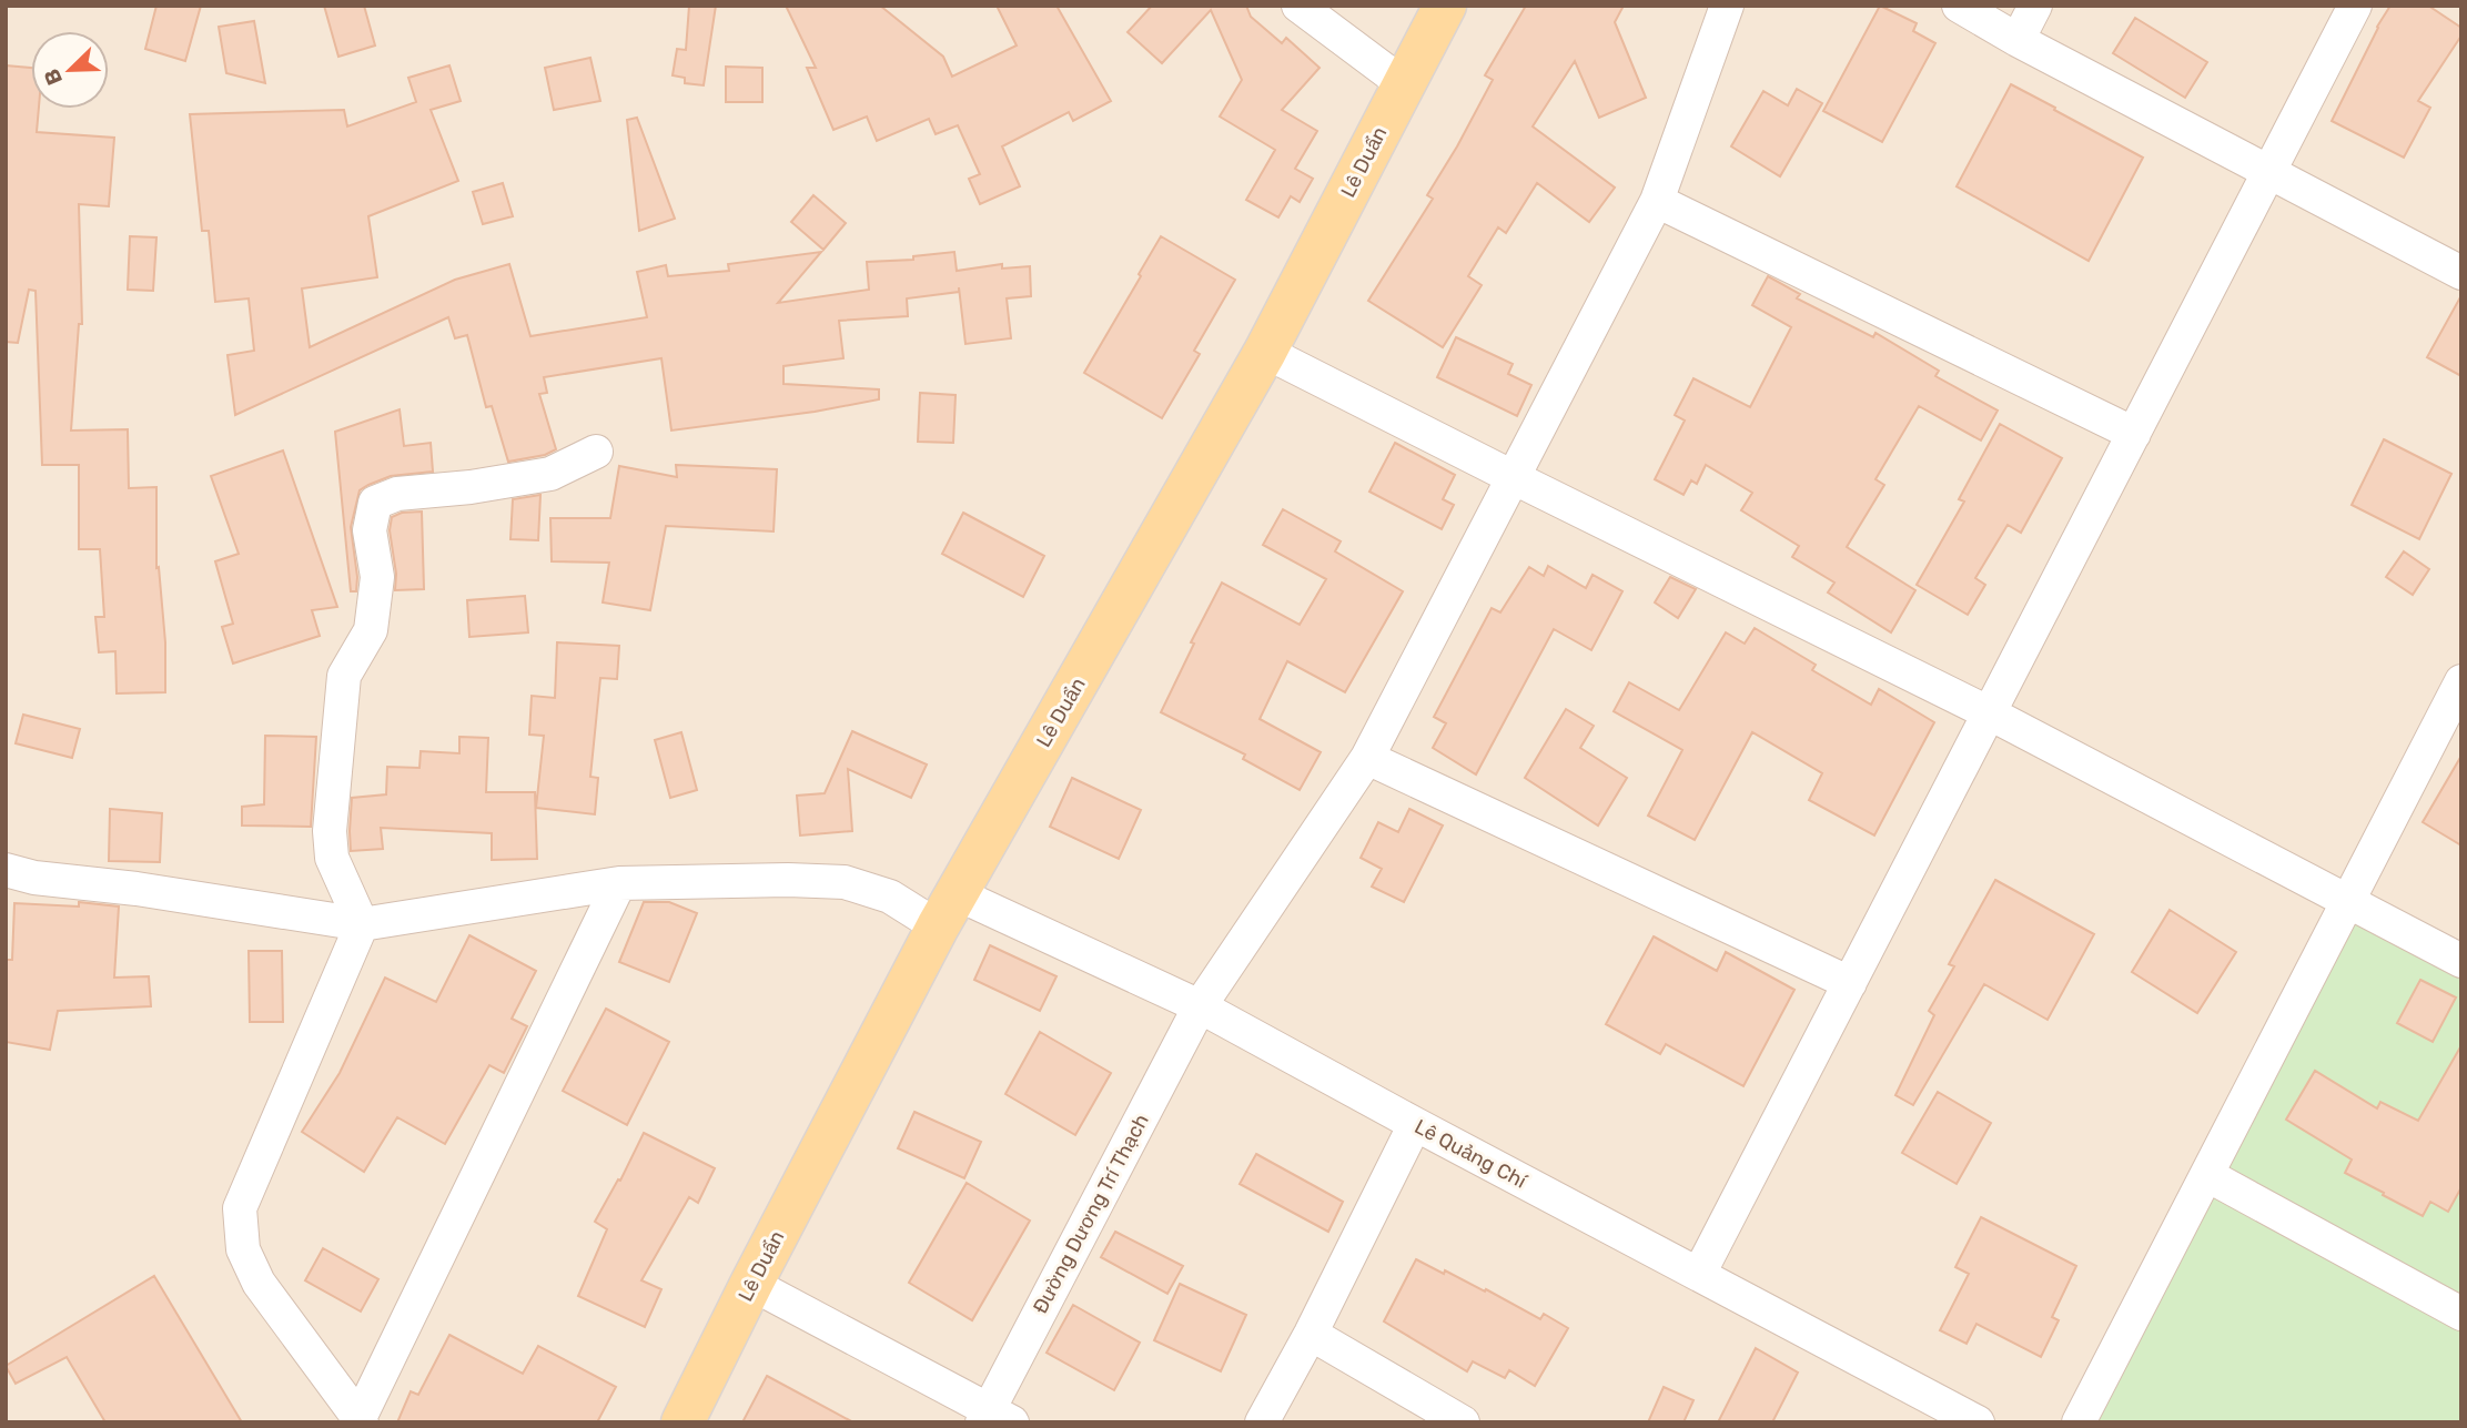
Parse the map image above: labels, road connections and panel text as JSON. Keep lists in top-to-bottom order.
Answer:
{
  "streets": {
    "main road": ["Lê Duẩn"],
    "street": ["Lê Quảng Chí", "Đường Dương Trí Thạch"]
  },
  "crossings": [
    ["Lê Duẩn", "Lê Quảng Chí"],
    ["Lê Quảng Chí", "Đường Dương Trí Thạch"]
  ],
  "north": "bottom left"
}
